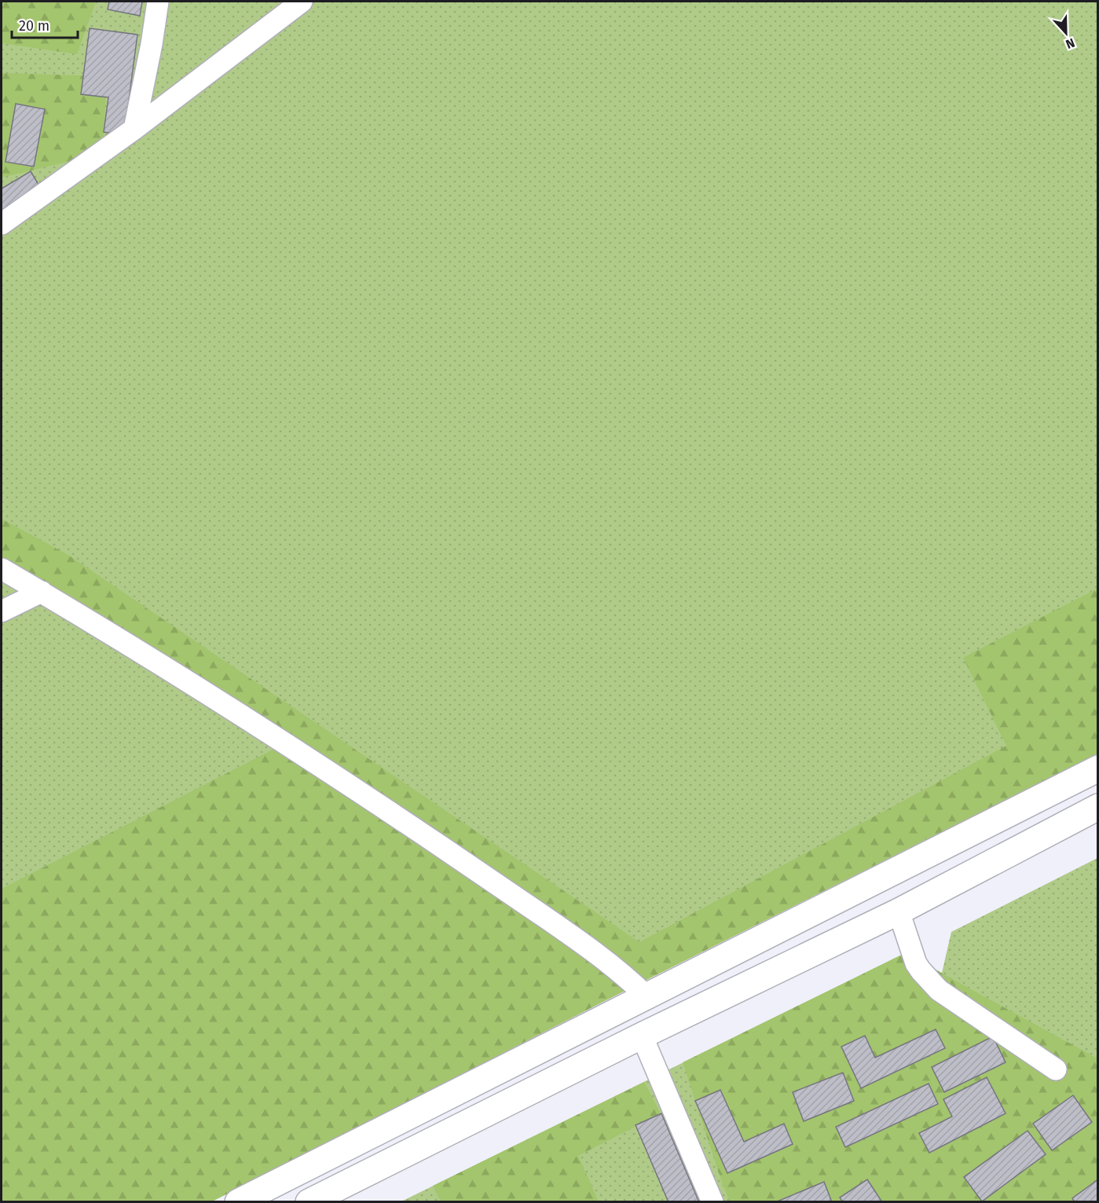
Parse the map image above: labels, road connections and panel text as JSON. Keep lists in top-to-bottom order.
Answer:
{
  "scale_bar": "20 m",
  "north": "bottom"
}
